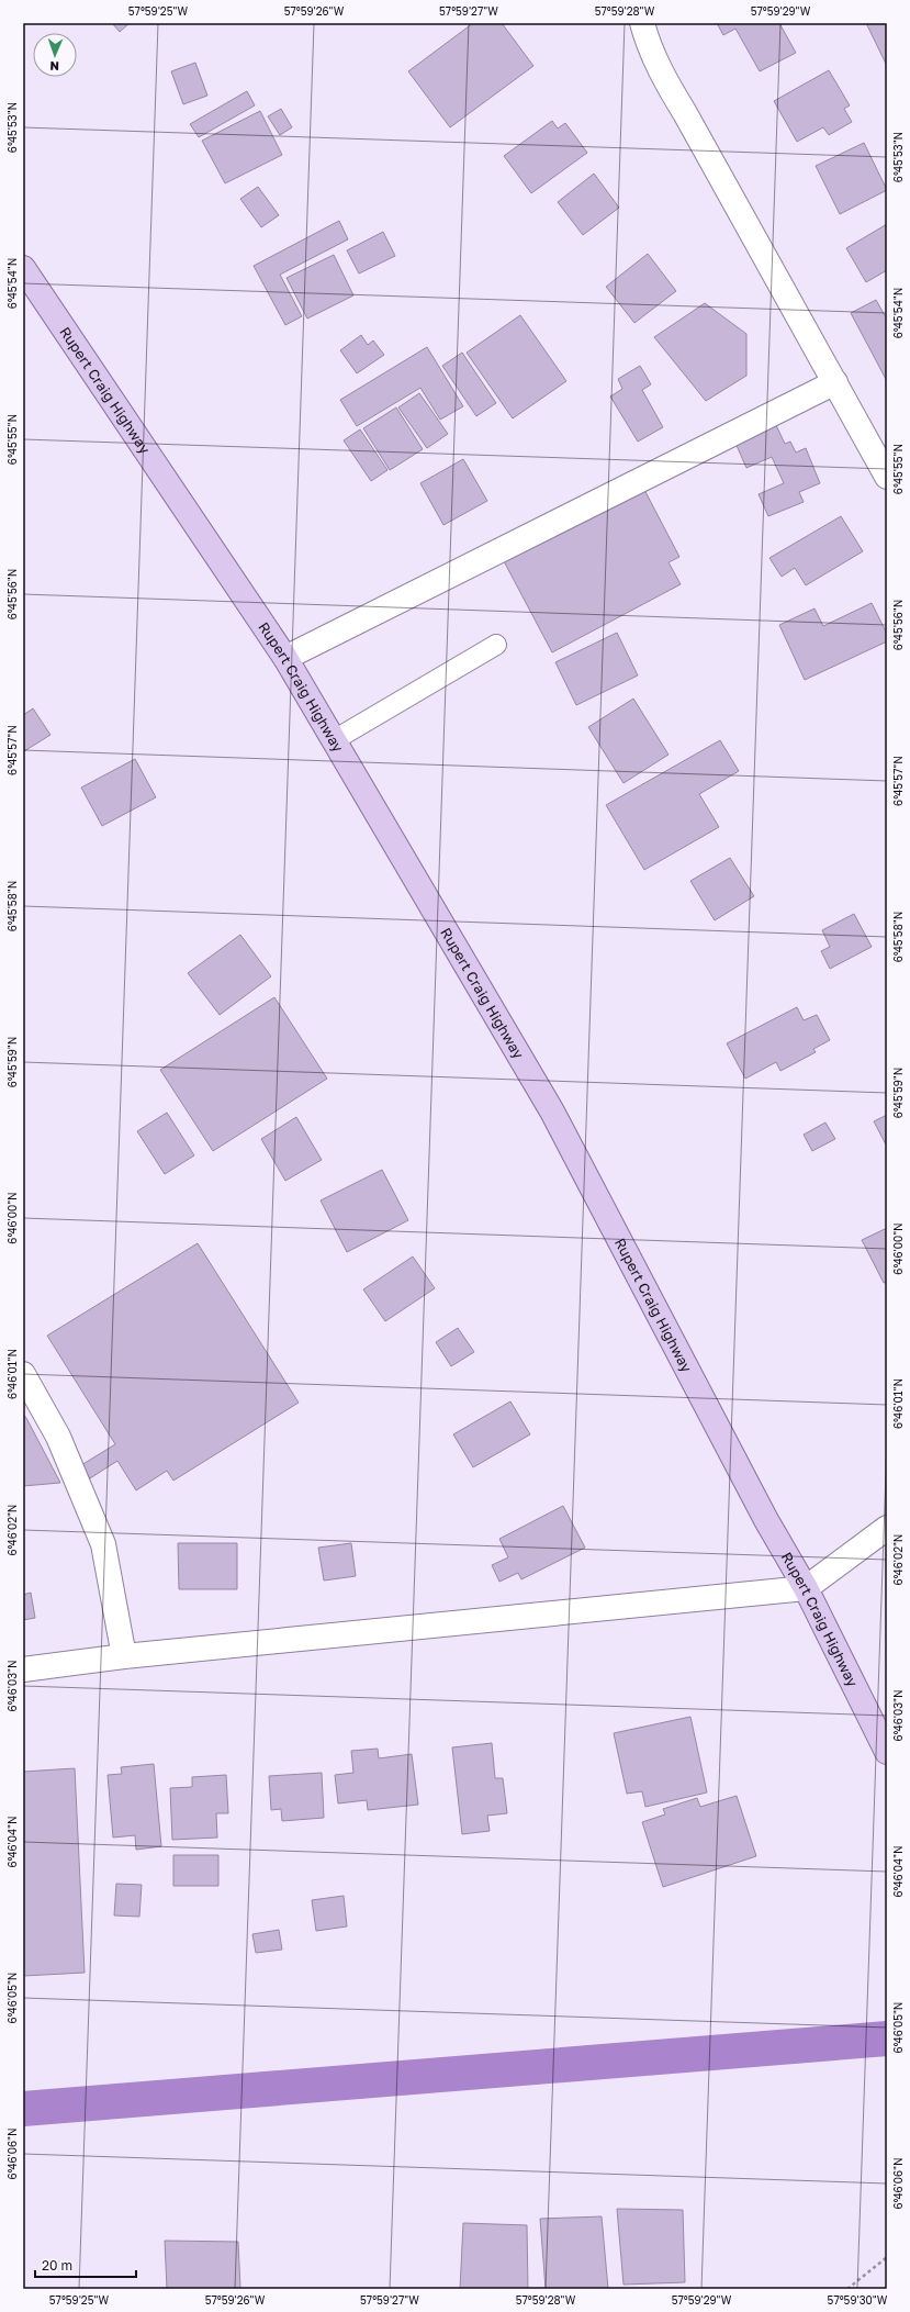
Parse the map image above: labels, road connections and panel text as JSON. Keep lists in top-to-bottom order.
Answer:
{
  "streets": {
    "main road": ["Rupert Craig Highway"]
  },
  "scale_bar": "20 m",
  "north": "bottom",
  "coordinates": [
    "57°59'25\"W",
    "57°59'26\"W",
    "57°59'27\"W",
    "57°59'28\"W",
    "57°59'29\"W",
    "6°45'53\"N",
    "6°45'54\"N",
    "6°45'55\"N",
    "6°45'56\"N",
    "6°45'57\"N",
    "6°45'58\"N",
    "6°45'59\"N",
    "6°46'00\"N",
    "6°46'01\"N",
    "6°46'02\"N",
    "6°46'03\"N",
    "6°46'04\"N",
    "6°46'05\"N",
    "6°46'06\"N",
    "57°59'30\"W"
  ]
}
